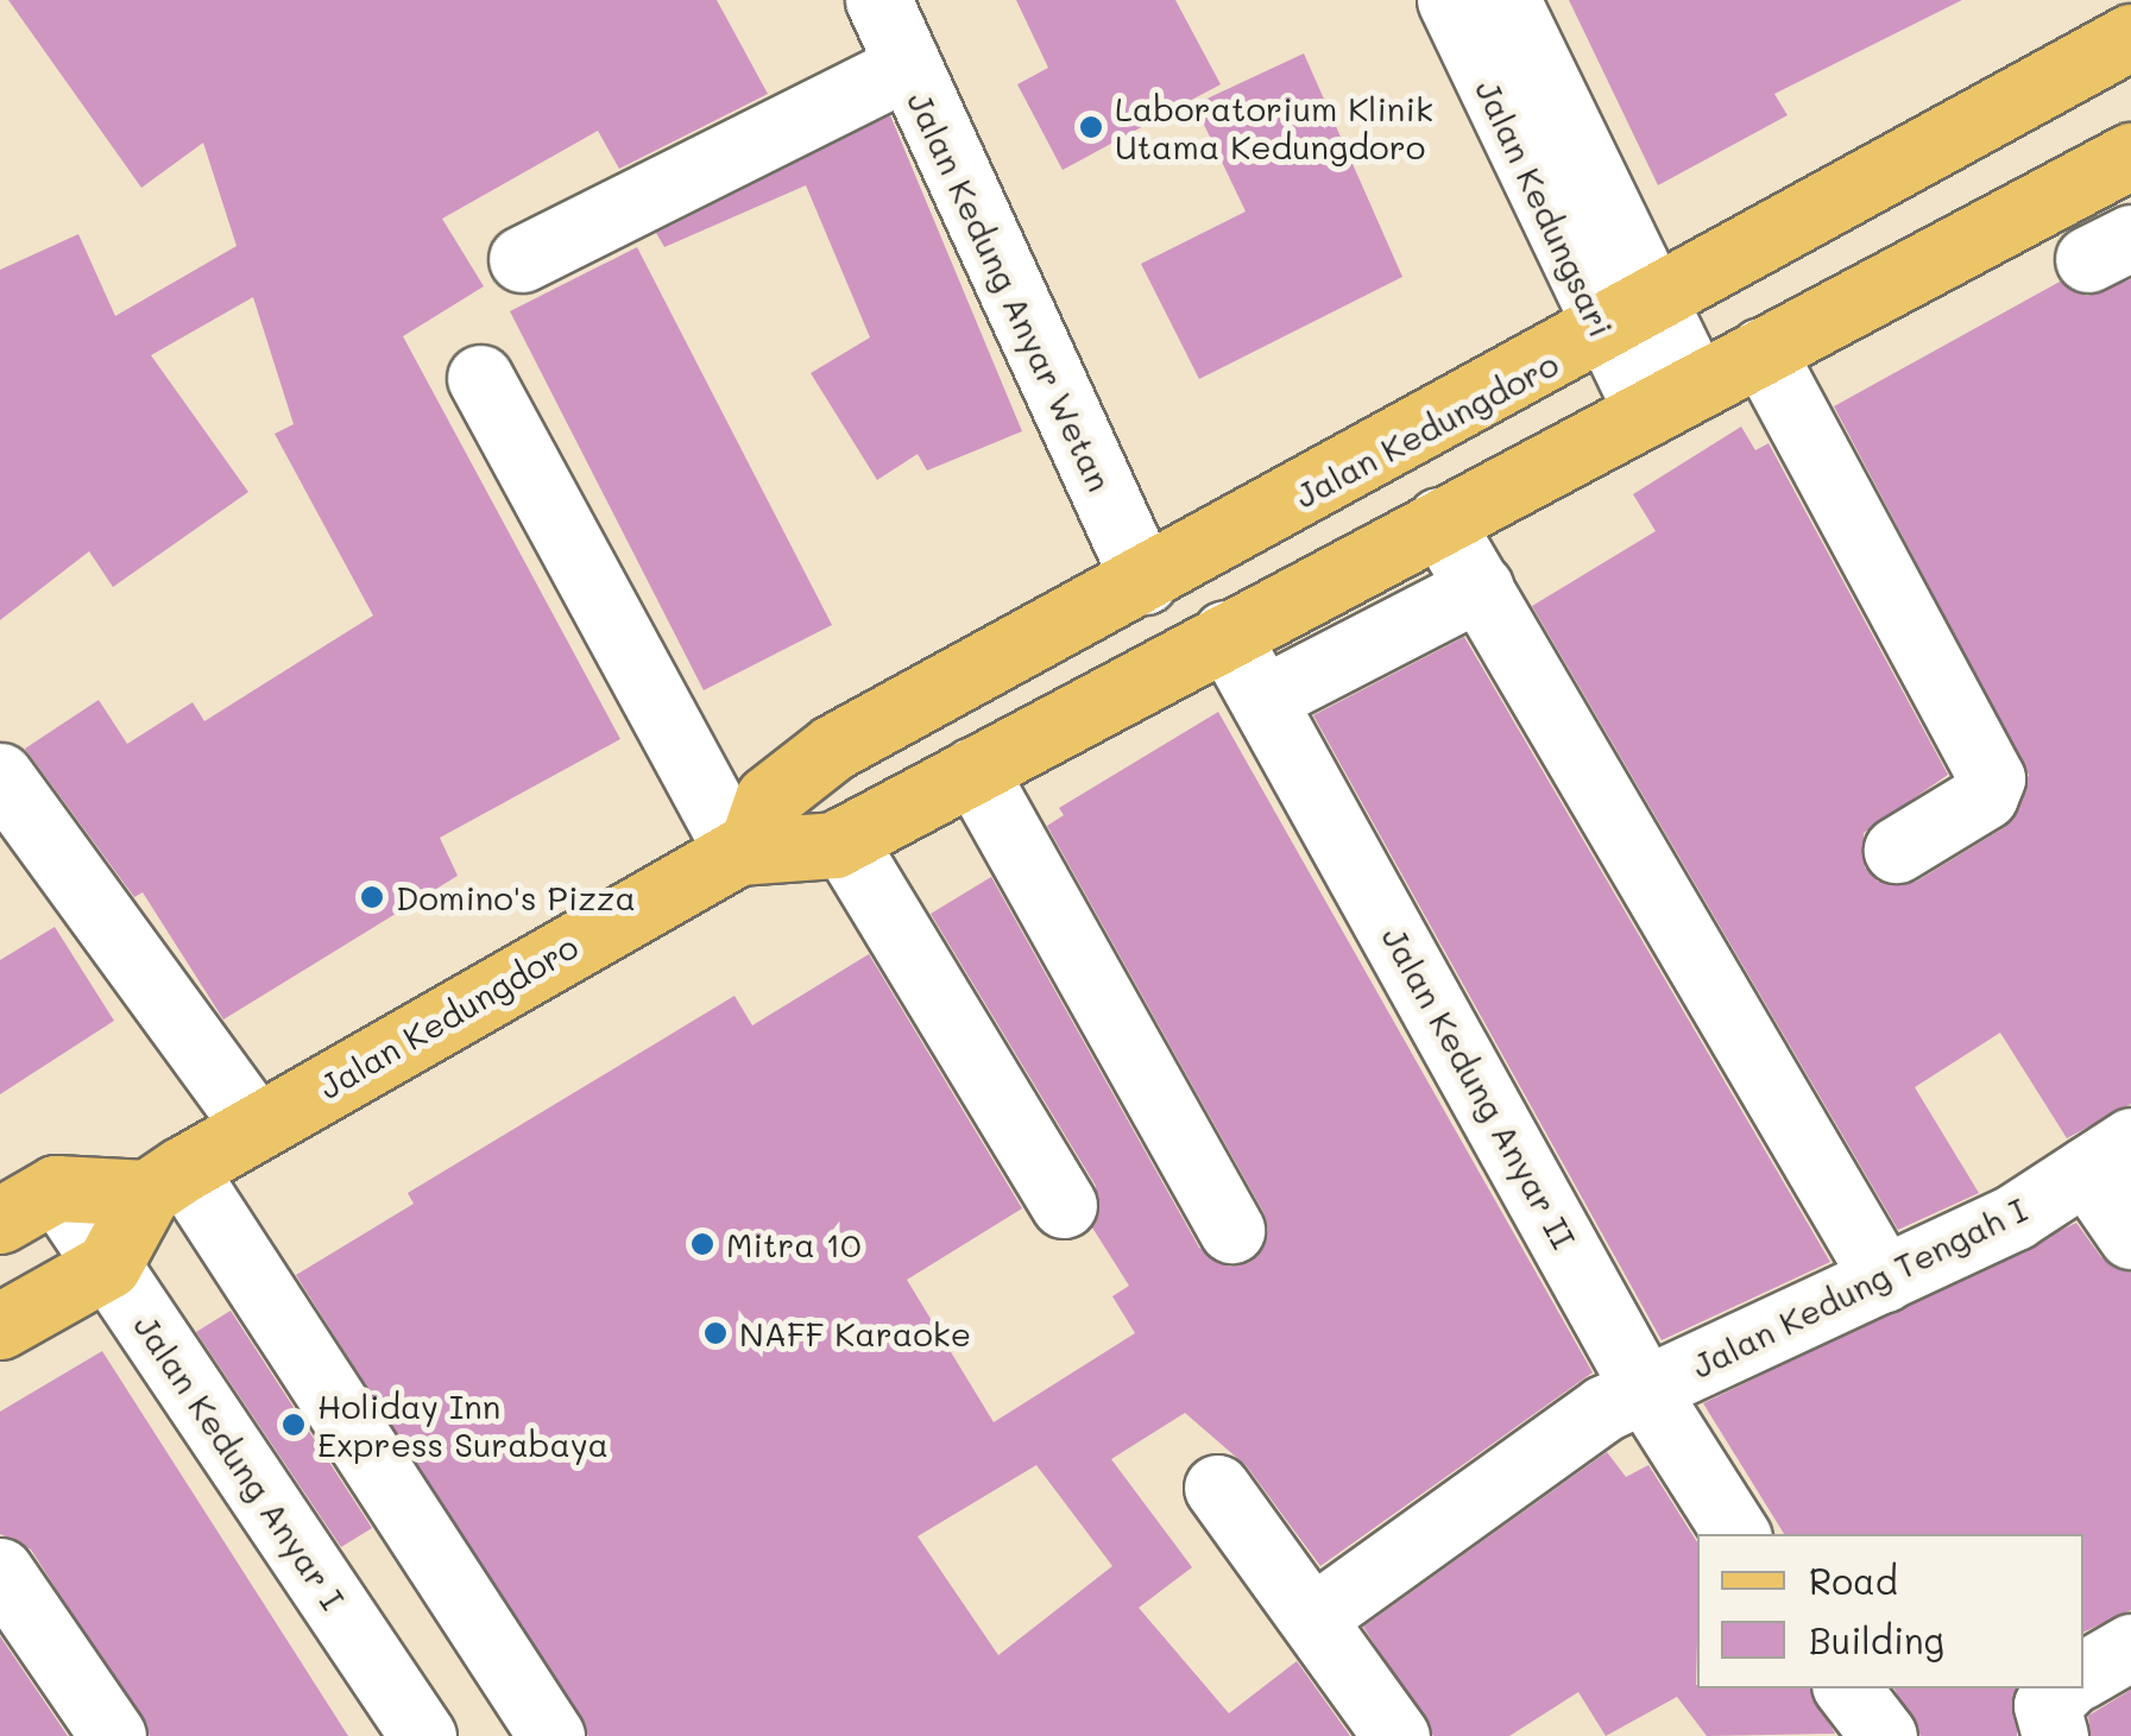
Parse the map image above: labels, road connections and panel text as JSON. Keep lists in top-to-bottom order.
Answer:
{
  "streets": {
    "main road": ["Jalan Kedungdoro"],
    "street": [
      "Jalan Kedungsari",
      "Jalan Kedung Anyar Wetan",
      "Jalan Kedung Anyar II",
      "Jalan Kedung Tengah I",
      "Jalan Kedung Anyar I"
    ]
  },
  "crossings": [
    ["Jalan Kedungsari", "Jalan Kedungdoro"],
    ["Jalan Kedung Anyar Wetan", "Jalan Kedungdoro"],
    ["Jalan Kedungdoro", "Jalan Kedung Anyar II"],
    ["Jalan Kedungdoro", "Jalan Kedung Anyar I"],
    ["Jalan Kedung Anyar II", "Jalan Kedung Tengah I"]
  ],
  "places": [
    "Laboratorium Klinik Utama Kedungdoro",
    "Domino's Pizza",
    "Mitra 10",
    "NAFF Karaoke",
    "Holiday Inn Express Surabaya"
  ],
  "legend": ["Road", "Building"]
}
